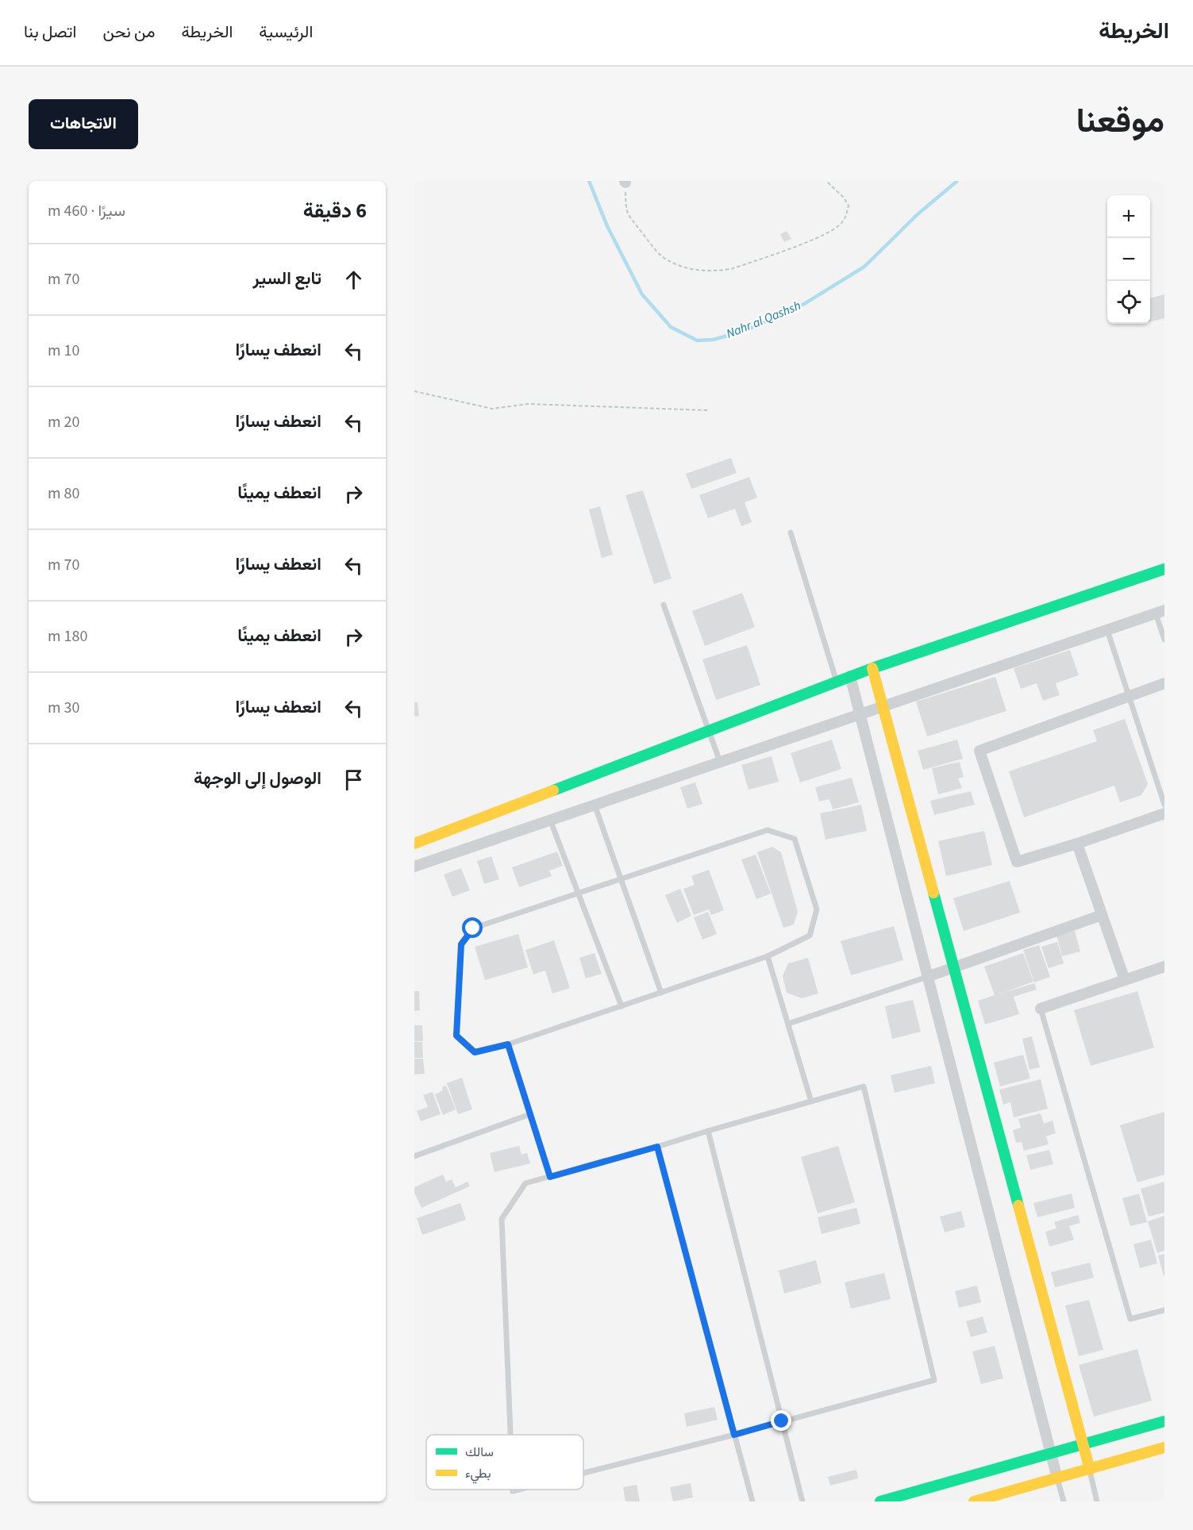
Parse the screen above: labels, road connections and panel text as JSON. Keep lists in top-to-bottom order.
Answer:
{
  "water": ["Nahr al Qashsh"],
  "legend": ["سالك", "بطيء"],
  "page": {
    "header": "الخريطة",
    "nav": [
      "الرئيسية",
      "الخريطة",
      "من نحن",
      "اتصل بنا"
    ],
    "title": "موقعنا",
    "buttons": "الاتجاهات",
    "heading": ["6 دقيقة", "سيرًا · 460 m"],
    "map_buttons": ["+", "−"],
    "list": [
      ["تابع السير", "70 m"],
      ["انعطف يسارًا", "10 m"],
      ["انعطف يسارًا", "20 m"],
      ["انعطف يمينًا", "80 m"],
      ["انعطف يسارًا", "70 m"],
      ["انعطف يمينًا", "180 m"],
      ["انعطف يسارًا", "30 m"],
      "الوصول إلى الوجهة"
    ]
  }
}
